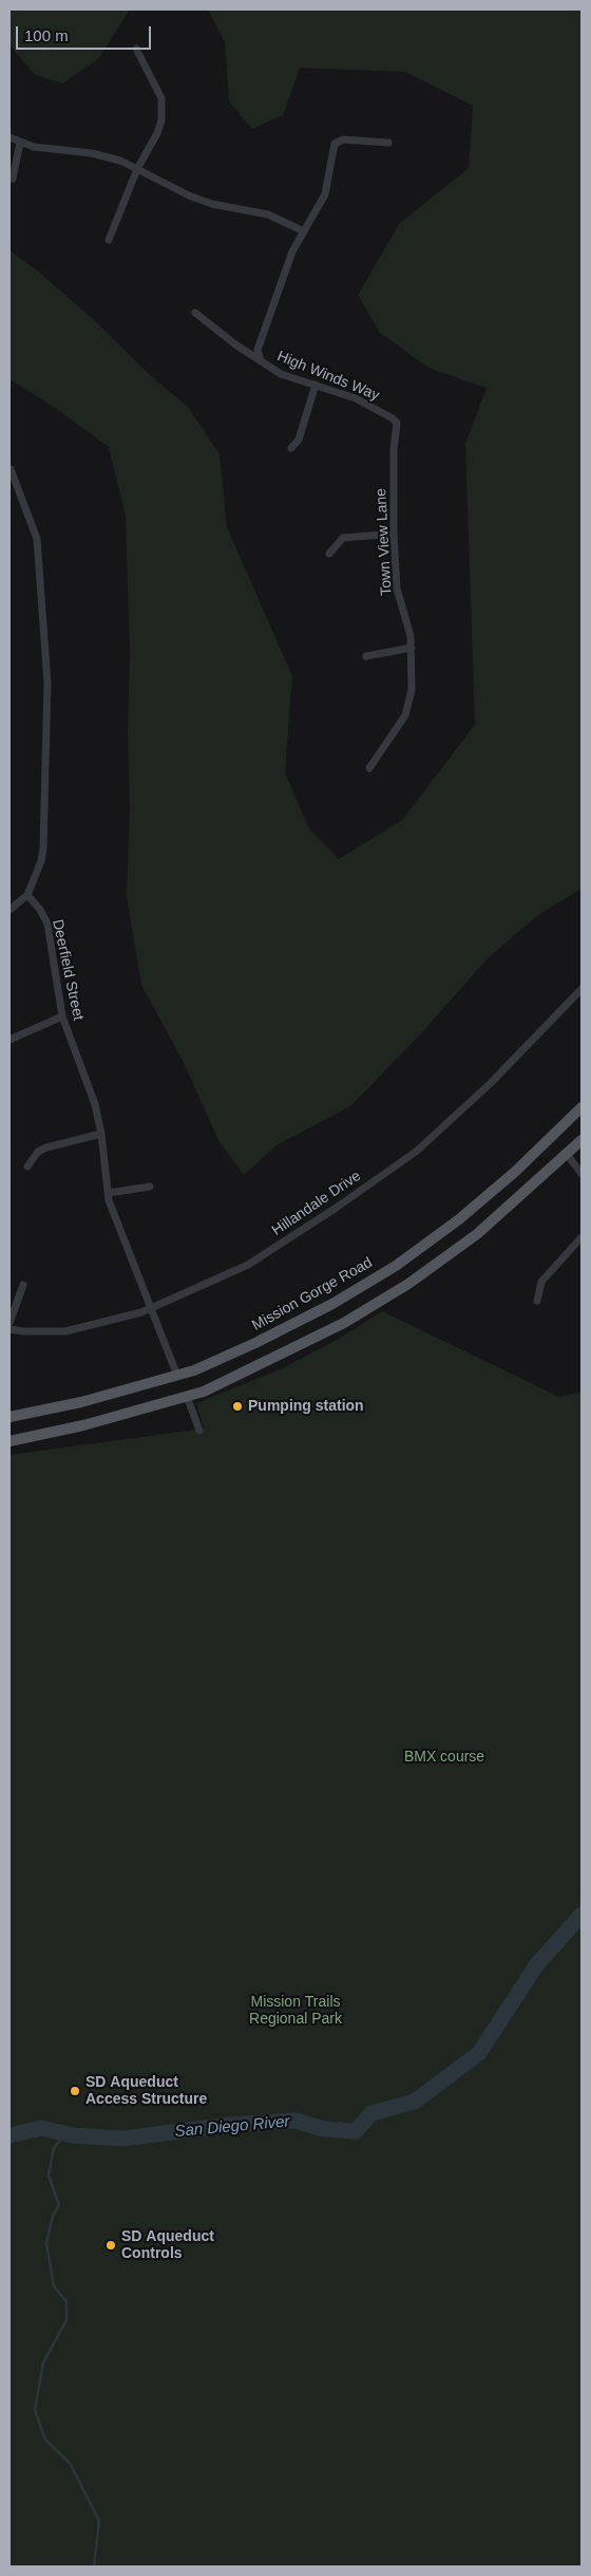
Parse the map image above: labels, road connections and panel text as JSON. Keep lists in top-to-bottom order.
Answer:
{
  "streets": {
    "main road": ["Mission Gorge Road"],
    "street": [
      "High Winds Way",
      "Town View Lane",
      "Deerfield Street",
      "Hillandale Drive"
    ]
  },
  "crossings": [
    ["High Winds Way", "Town View Lane"],
    ["Deerfield Street", "Hillandale Drive"],
    ["Deerfield Street", "Mission Gorge Road"]
  ],
  "water": ["San Diego River"],
  "parks": ["BMX course", "Mission Trails Regional Park"],
  "places": ["Pumping station", "SD Aqueduct Access Structure", "SD Aqueduct Controls"],
  "scale_bar": "100 m"
}
